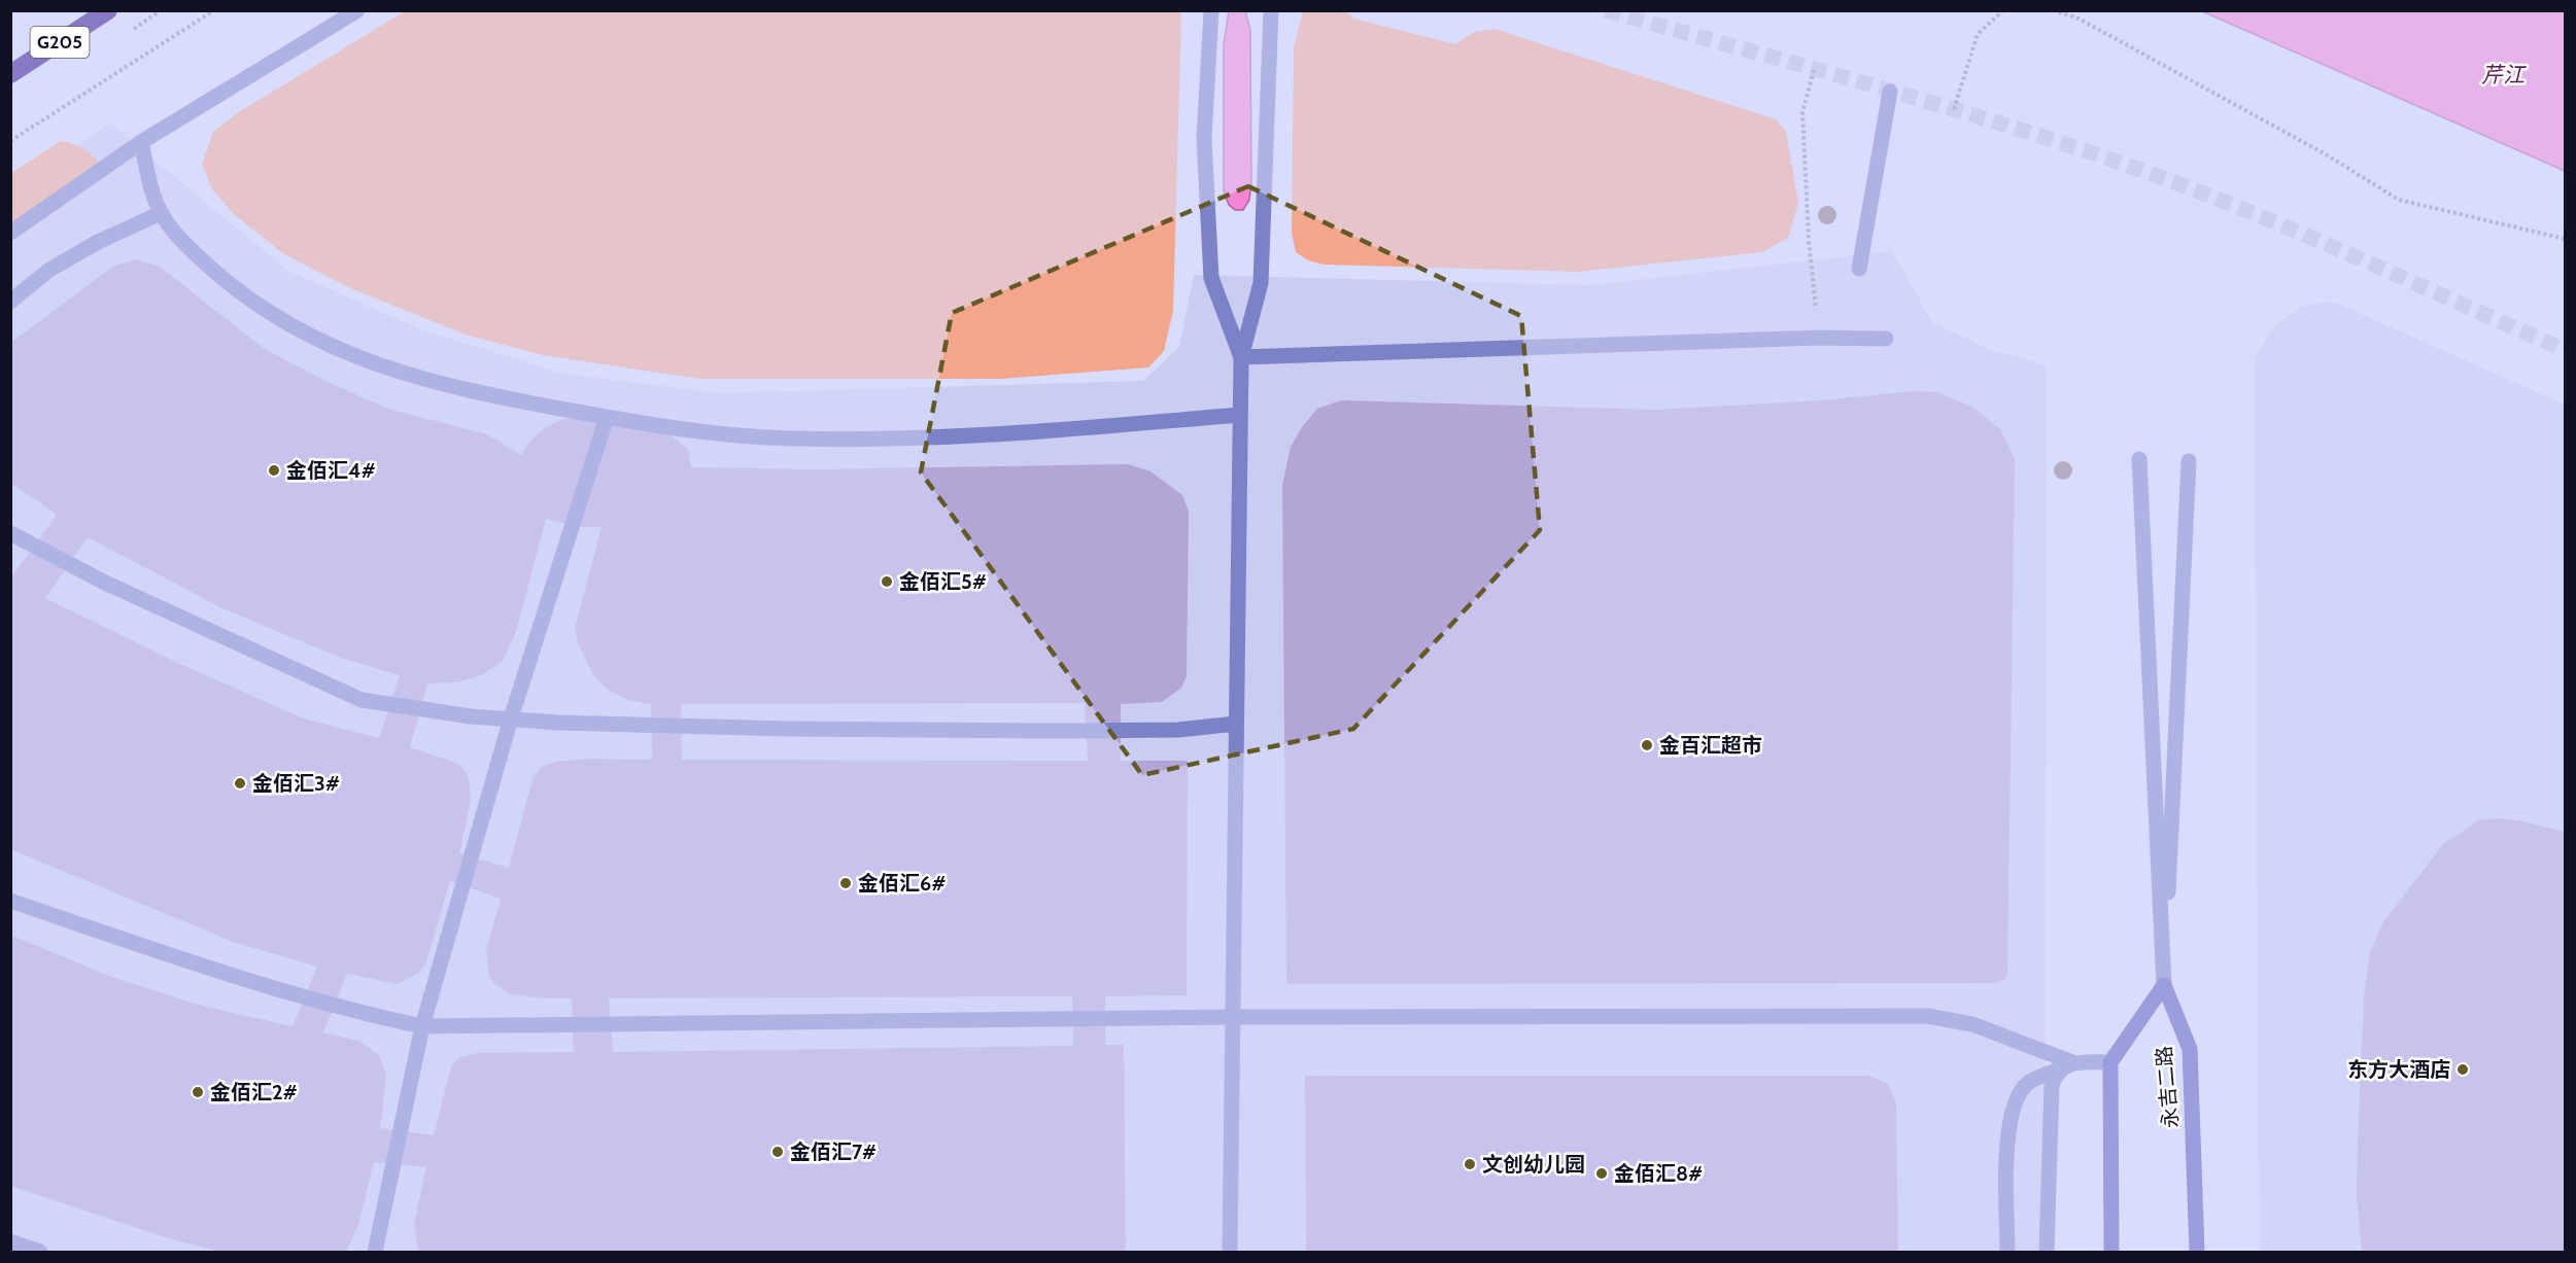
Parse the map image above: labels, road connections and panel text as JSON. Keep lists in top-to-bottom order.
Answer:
{
  "streets": {
    "highway": ["G205"],
    "street": ["永吉二路"]
  },
  "water": ["芹江"],
  "places": [
    "金佰汇4#",
    "金佰汇5#",
    "金百汇超市",
    "金佰汇3#",
    "金佰汇6#",
    "东方大酒店",
    "金佰汇2#",
    "金佰汇7#",
    "文创幼儿园",
    "金佰汇8#"
  ]
}
